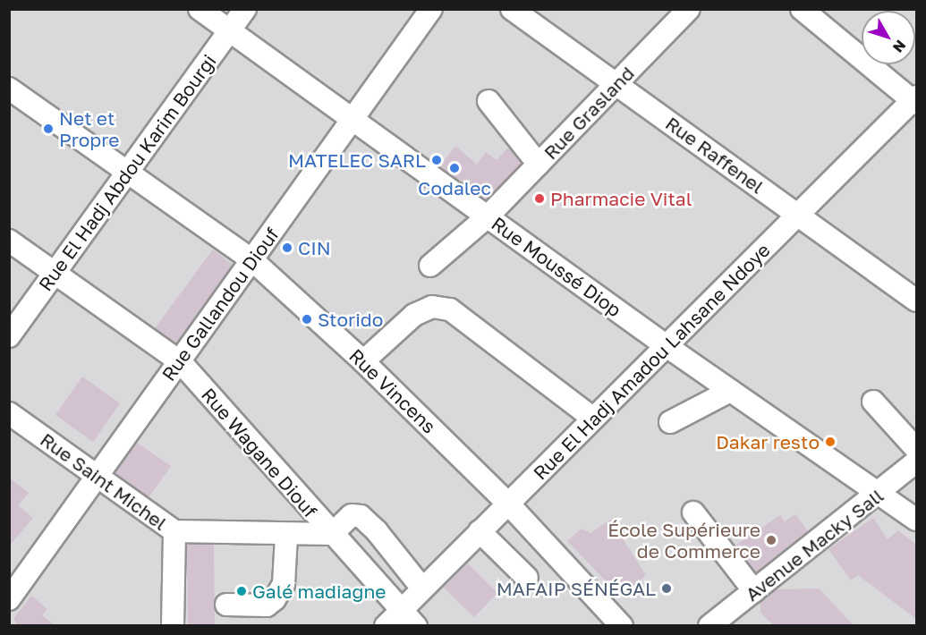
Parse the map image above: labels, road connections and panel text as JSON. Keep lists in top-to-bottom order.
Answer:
{
  "streets": {
    "street": [
      "Rue Grasland",
      "Rue Raffenel",
      "Rue El Hadj Abdou Karim Bourgi",
      "Rue Moussé Diop",
      "Rue Gallandou Diouf",
      "Rue El Hadj Amadou Lahsane Ndoye",
      "Rue Vincens",
      "Rue Wagane Diouf",
      "Rue Saint Michel",
      "Avenue Macky Sall"
    ]
  },
  "crossings": [
    ["Rue Grasland", "Rue Raffenel"],
    ["Rue Grasland", "Rue Moussé Diop"],
    ["Rue Raffenel", "Rue El Hadj Amadou Lahsane Ndoye"],
    ["Rue El Hadj Abdou Karim Bourgi", "Rue Moussé Diop"],
    ["Rue El Hadj Abdou Karim Bourgi", "Rue Vincens"],
    ["Rue El Hadj Abdou Karim Bourgi", "Rue Wagane Diouf"],
    ["Rue Moussé Diop", "Rue Gallandou Diouf"],
    ["Rue Moussé Diop", "Rue El Hadj Amadou Lahsane Ndoye"],
    ["Rue Moussé Diop", "Avenue Macky Sall"],
    ["Rue Gallandou Diouf", "Rue Vincens"],
    ["Rue Gallandou Diouf", "Rue Wagane Diouf"],
    ["Rue Gallandou Diouf", "Rue Saint Michel"],
    ["Rue El Hadj Amadou Lahsane Ndoye", "Rue Vincens"],
    ["Rue El Hadj Amadou Lahsane Ndoye", "Rue Wagane Diouf"]
  ],
  "places": [
    "Net et Propre",
    "MATELEC SARL",
    "Codalec",
    "Pharmacie Vital",
    "CIN",
    "Storido",
    "Dakar resto",
    "École Supérieure de Commerce",
    "MAFAIP SÉNÉGAL",
    "Galé madiagne"
  ],
  "north": "bottom right"
}
